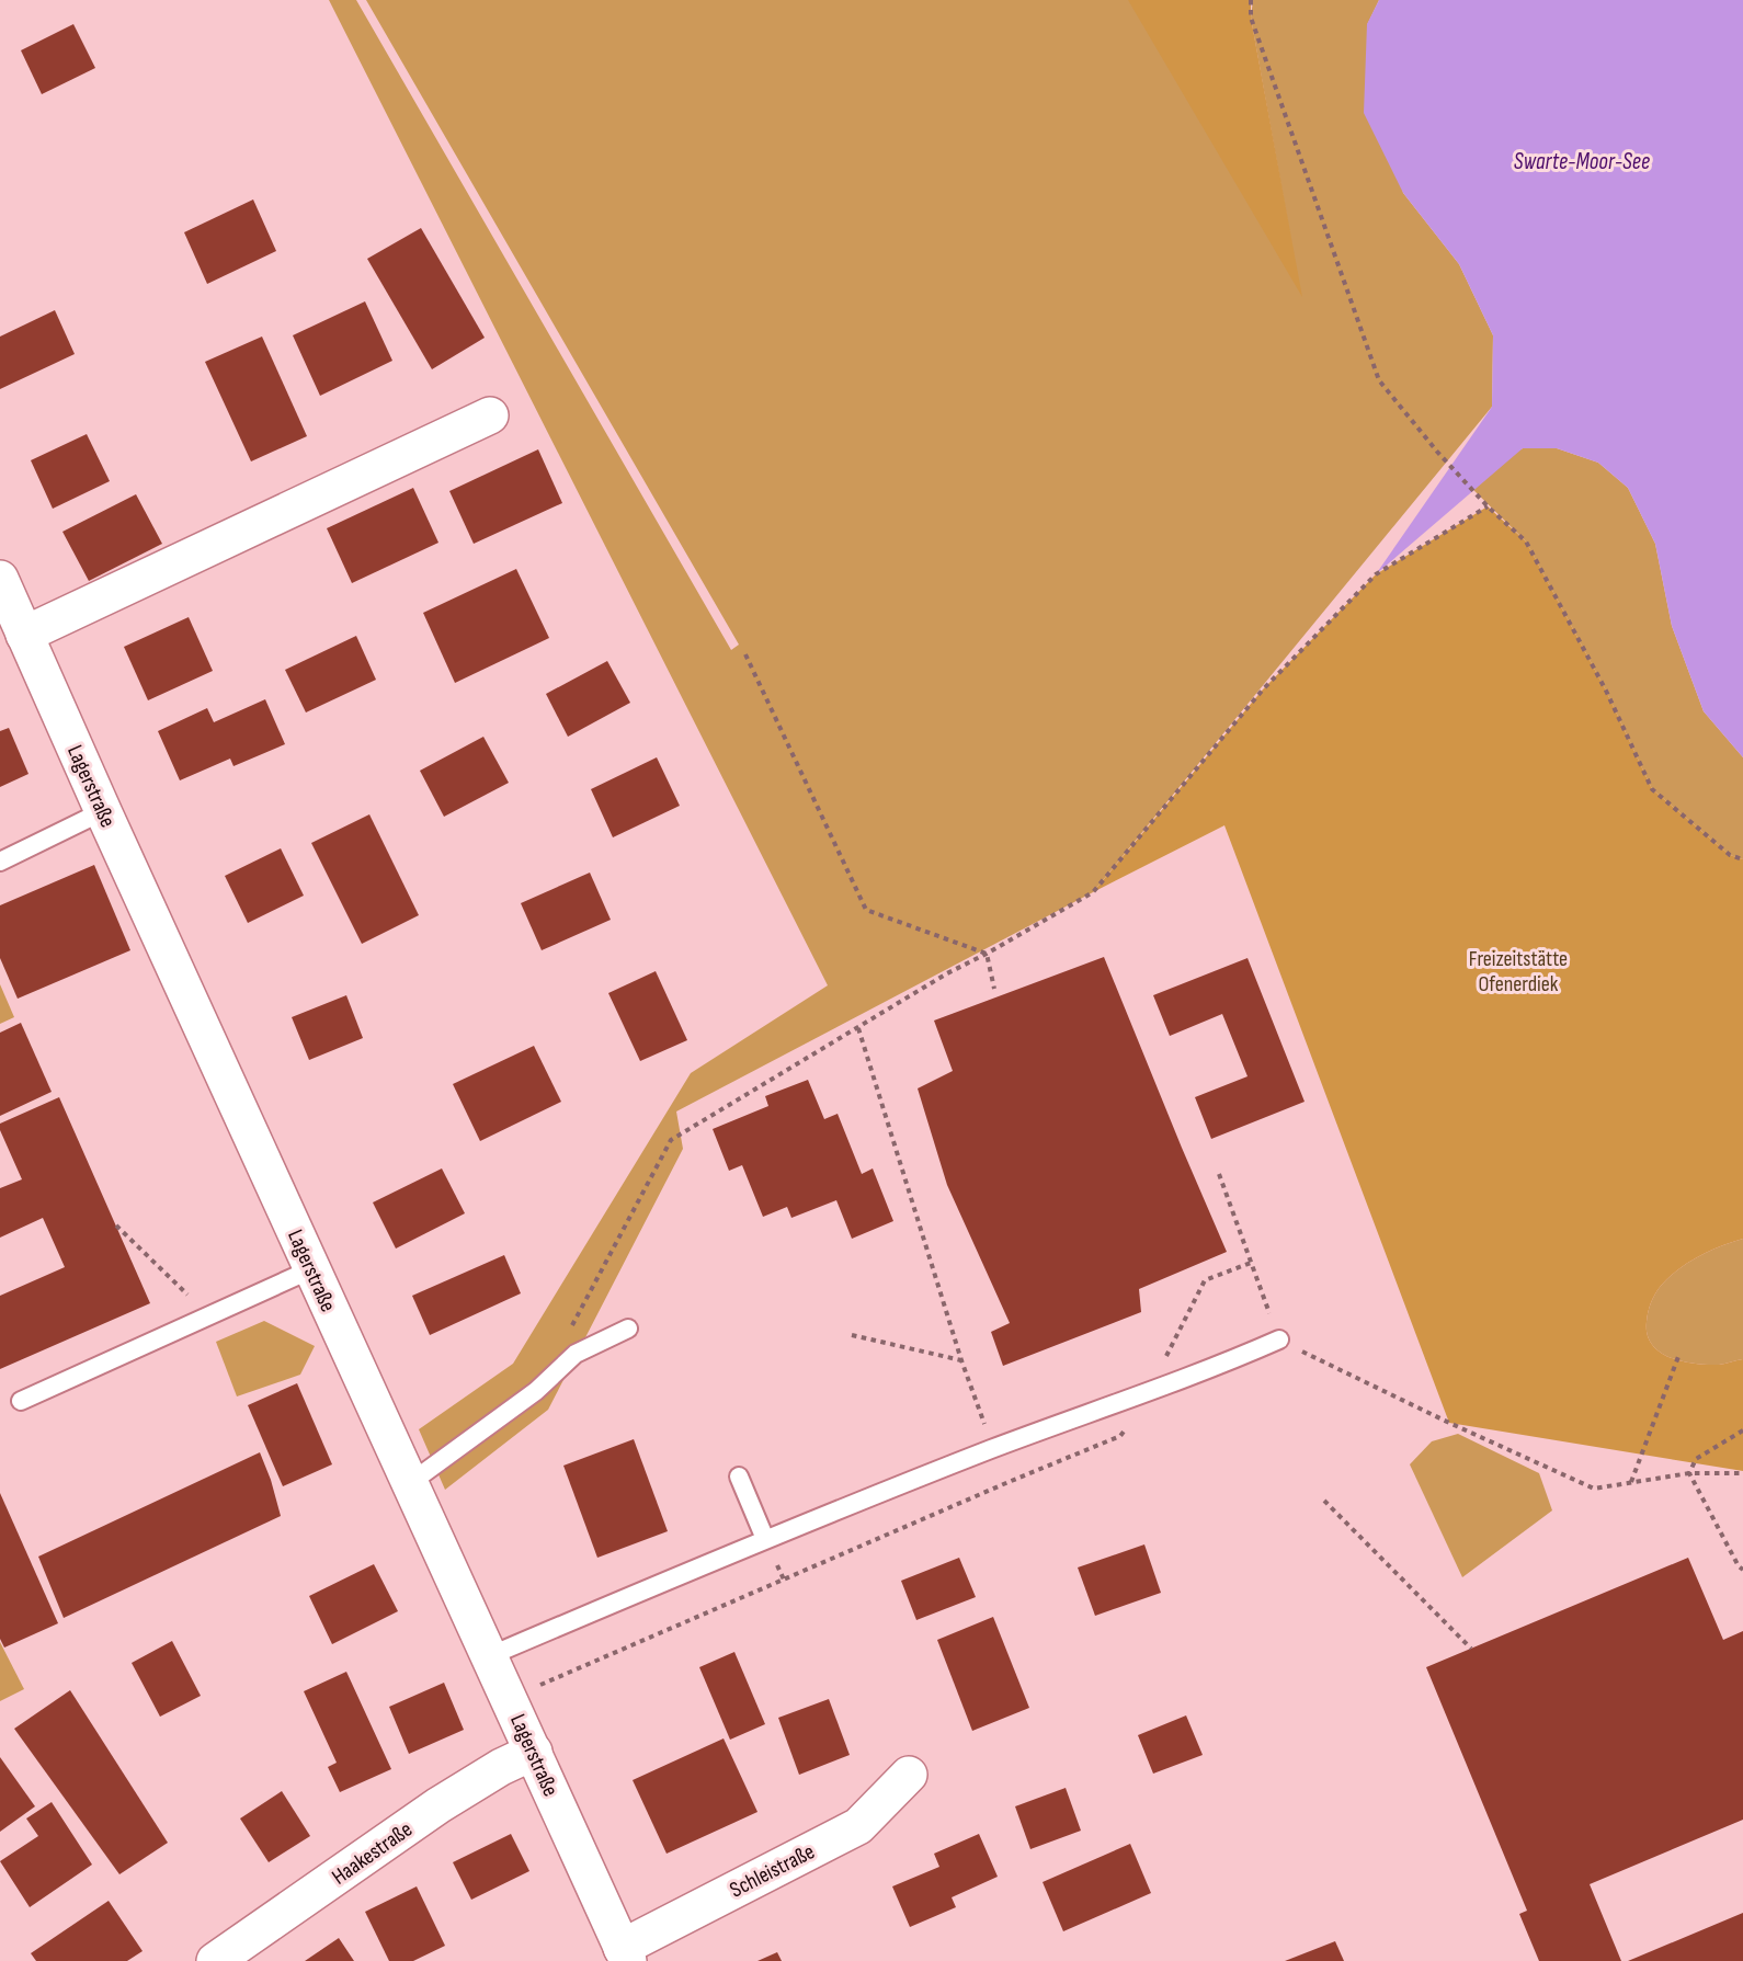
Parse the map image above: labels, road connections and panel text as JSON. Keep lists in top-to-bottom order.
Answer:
{
  "streets": {
    "street": ["Lagerstraße", "Haakestraße", "Schleistraße"]
  },
  "crossings": [
    ["Lagerstraße", "Haakestraße"],
    ["Lagerstraße", "Schleistraße"]
  ],
  "water": ["Swarte-Moor-See"],
  "parks": ["Freizeitstätte Ofenerdiek"]
}
